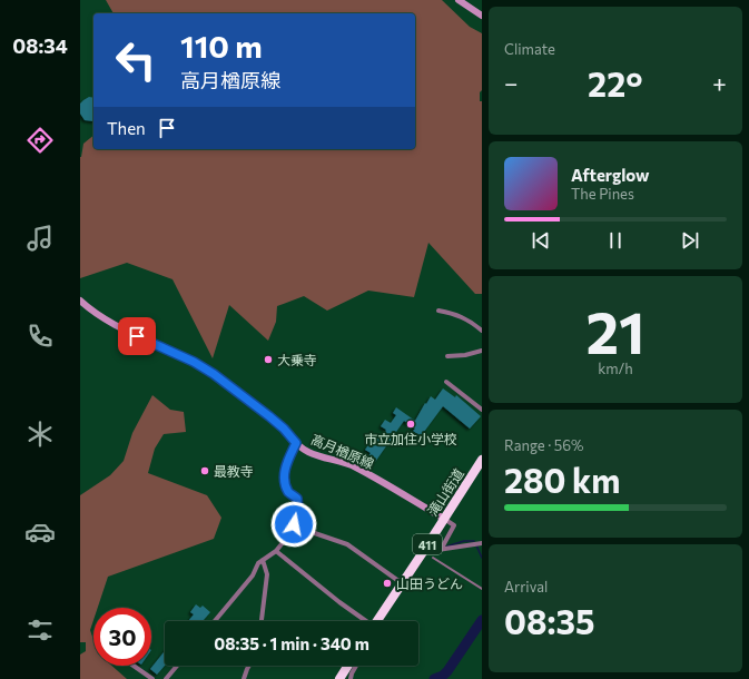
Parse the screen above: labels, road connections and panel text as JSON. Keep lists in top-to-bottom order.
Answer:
{
  "streets": {
    "highway": ["滝山街道", "411"],
    "main road": ["高月楢原線"]
  },
  "crossings": [
    ["高月楢原線", "滝山街道"]
  ],
  "places": [
    "大乗寺",
    "市立加住小学校",
    "最教寺",
    "山田うどん"
  ],
  "page": {
    "tabs": "08:34",
    "tile": [
      "Climate",
      ["21", "km/h"],
      ["Range · 56%", "280 km"],
      ["Arrival", "08:35"]
    ],
    "turn": ["110 m", "高月楢原線"],
    "heat": ["−", "22°", "+"],
    "then": "Then",
    "song": ["Afterglow", "The Pines"],
    "limit": "30",
    "trip": "08:35 · 1 min · 340 m"
  }
}
